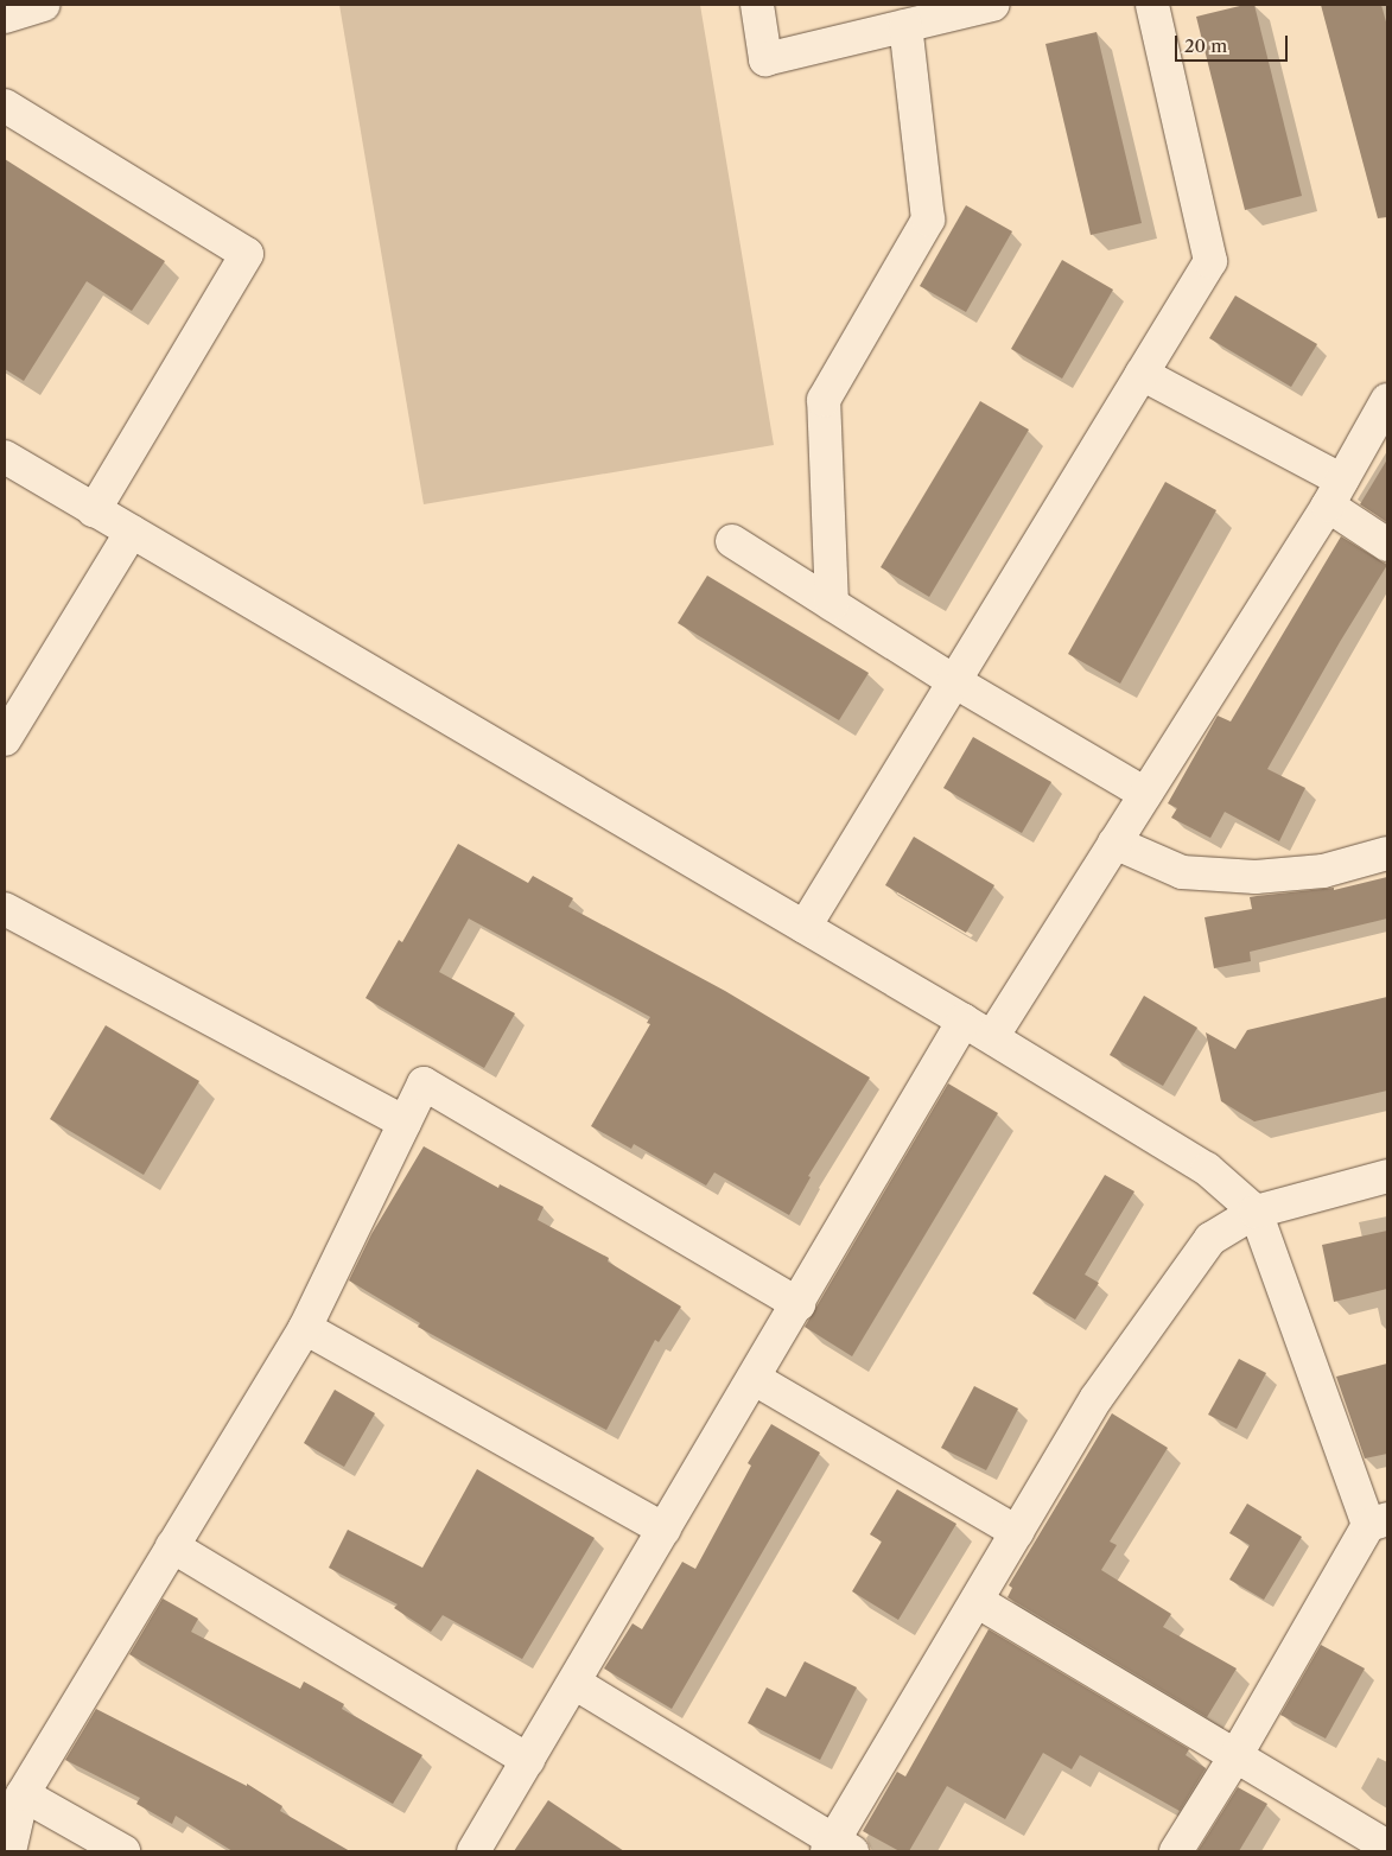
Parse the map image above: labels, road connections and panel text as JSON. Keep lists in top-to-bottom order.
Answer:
{
  "scale_bar": "20 m"
}
